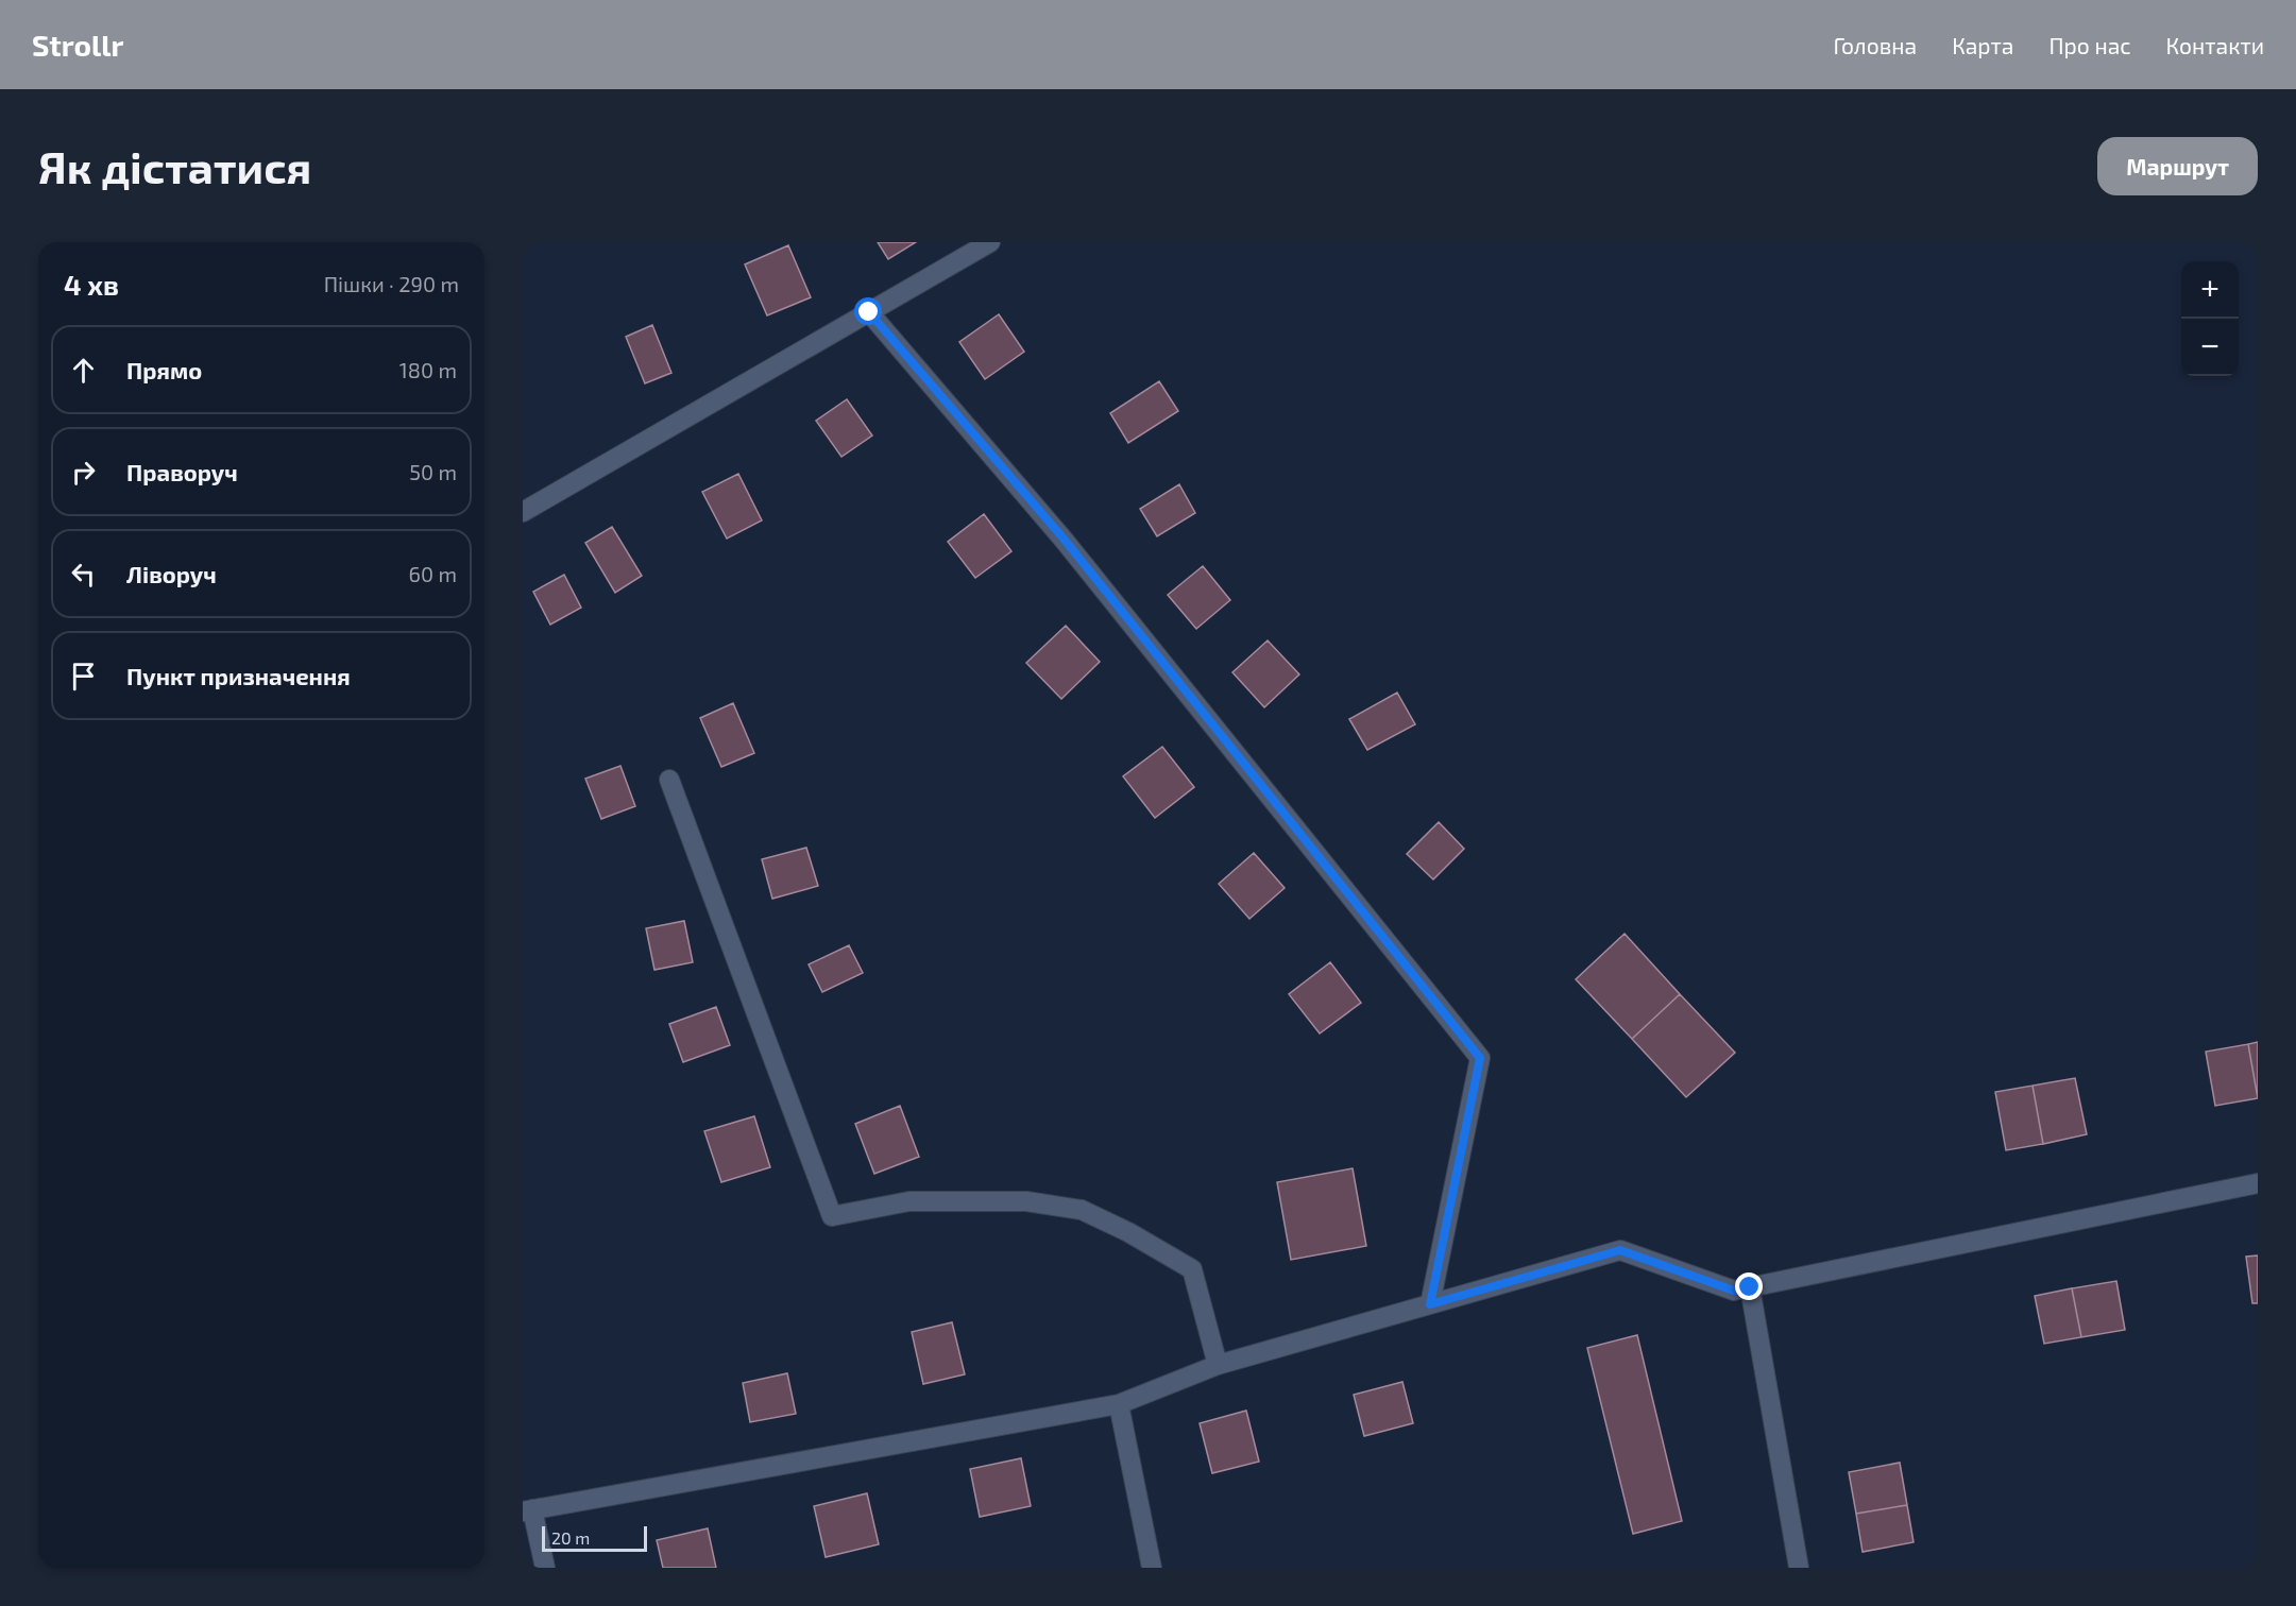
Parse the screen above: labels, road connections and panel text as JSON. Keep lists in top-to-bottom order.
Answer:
{
  "scale_bar": "20 m",
  "page": {
    "header": "Strollr",
    "nav": [
      "Головна",
      "Карта",
      "Про нас",
      "Контакти"
    ],
    "buttons": "Маршрут",
    "title": "Як дістатися",
    "heading": ["4 хв", "Пішки · 290 m"],
    "map_buttons": ["+", "−"],
    "list": [
      ["Прямо", "180 m"],
      ["Праворуч", "50 m"],
      ["Ліворуч", "60 m"],
      "Пункт призначення"
    ],
    "scale": "20 m"
  }
}
